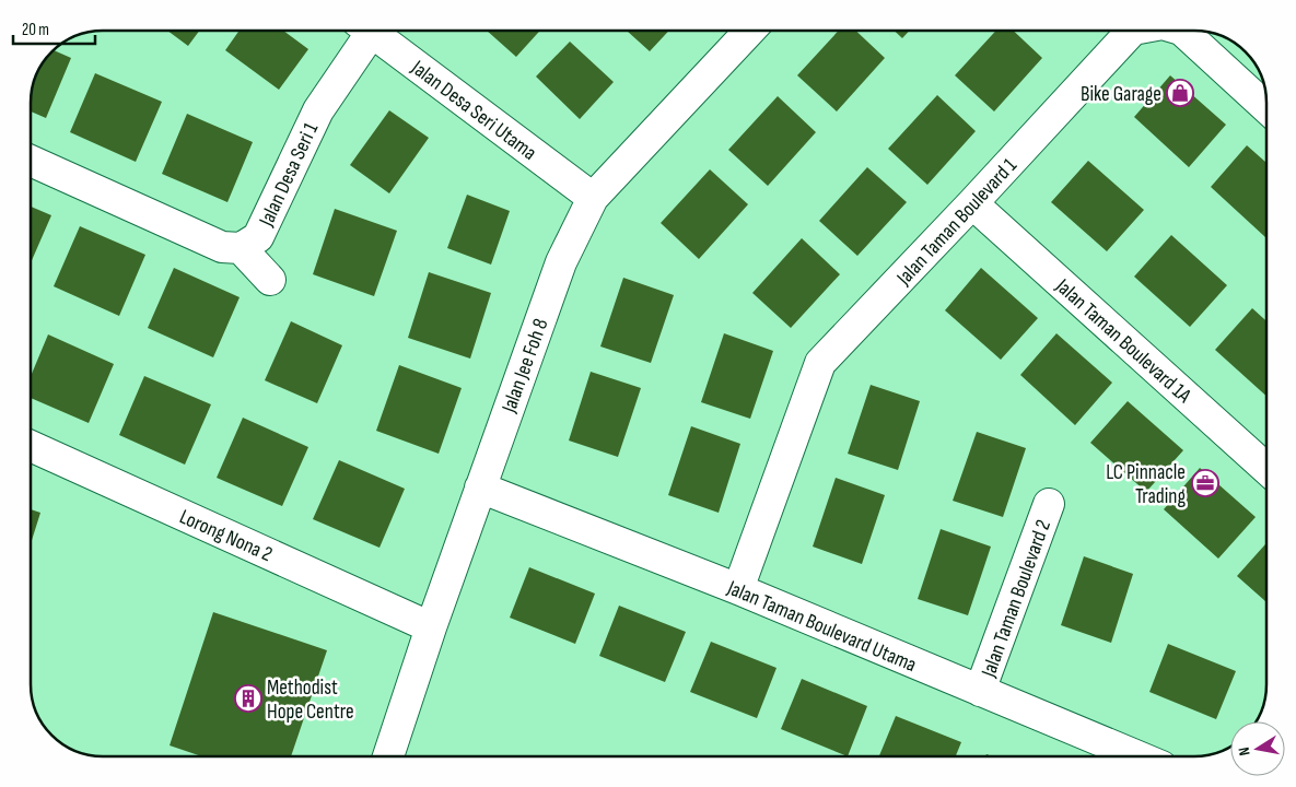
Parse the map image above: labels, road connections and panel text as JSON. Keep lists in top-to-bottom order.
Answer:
{
  "streets": {
    "street": [
      "Jalan Desa Seri Utama",
      "Jalan Desa Seri 1",
      "Jalan Taman Boulevard 1",
      "Jalan Taman Boulevard 1A",
      "Jalan Jee Foh 8",
      "Lorong Nona 2",
      "Jalan Taman Boulevard 2",
      "Jalan Taman Boulevard Utama"
    ]
  },
  "crossings": [
    ["Jalan Desa Seri Utama", "Jalan Jee Foh 8"],
    ["Jalan Taman Boulevard 1", "Jalan Taman Boulevard 1A"],
    ["Jalan Taman Boulevard 1", "Jalan Taman Boulevard Utama"],
    ["Jalan Jee Foh 8", "Lorong Nona 2"],
    ["Jalan Jee Foh 8", "Jalan Taman Boulevard Utama"],
    ["Jalan Taman Boulevard 2", "Jalan Taman Boulevard Utama"]
  ],
  "places": {
    "shop": ["Bike Garage"],
    "office": ["LC Pinnacle Trading"],
    "building": ["Methodist Hope Centre"]
  },
  "scale_bar": "20 m",
  "north": "left"
}
